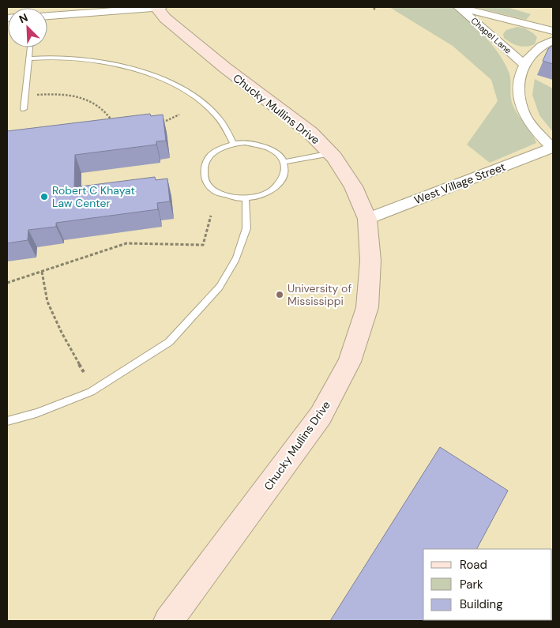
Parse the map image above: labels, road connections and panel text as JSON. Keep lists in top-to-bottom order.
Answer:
{
  "streets": {
    "street": ["Chapel Lane", "Chucky Mullins Drive", "West Village Street"]
  },
  "crossings": [
    ["Chucky Mullins Drive", "West Village Street"]
  ],
  "places": ["Robert C Khayat Law Center", "University of Mississippi"],
  "legend": ["Road", "Park", "Building"],
  "north": "top left"
}
